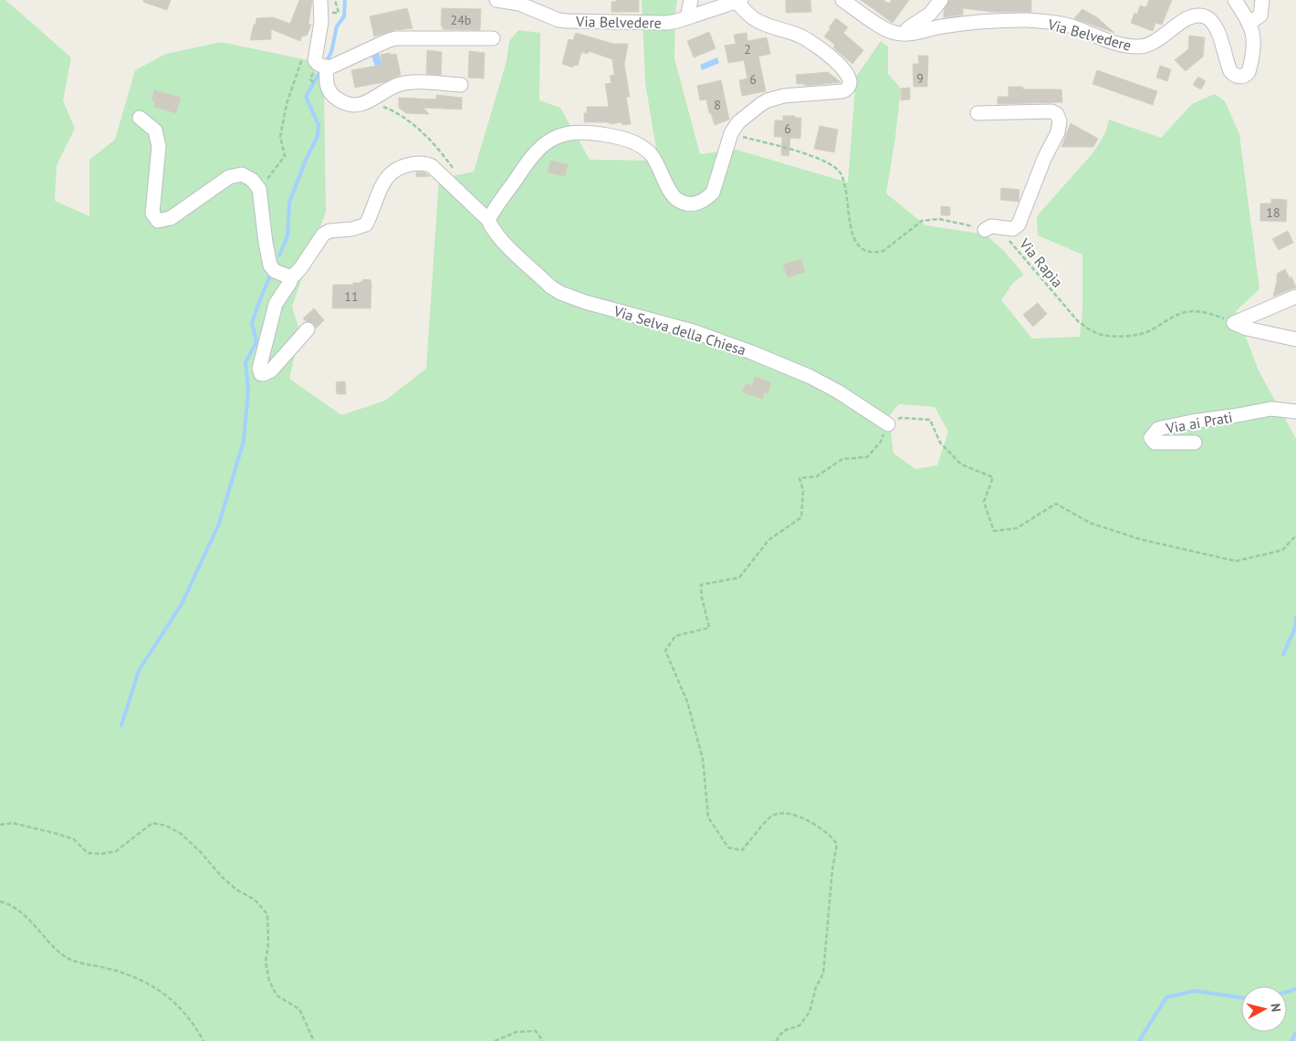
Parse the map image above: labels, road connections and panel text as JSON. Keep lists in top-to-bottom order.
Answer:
{
  "streets": {
    "street": ["Via Belvedere", "Via Selva della Chiesa", "Via ai Prati"],
    "path": ["Via Rapìa"]
  },
  "house_numbers": [
    "24b",
    "2",
    "9",
    "6",
    "8",
    "6",
    "18",
    "11"
  ],
  "north": "right"
}
